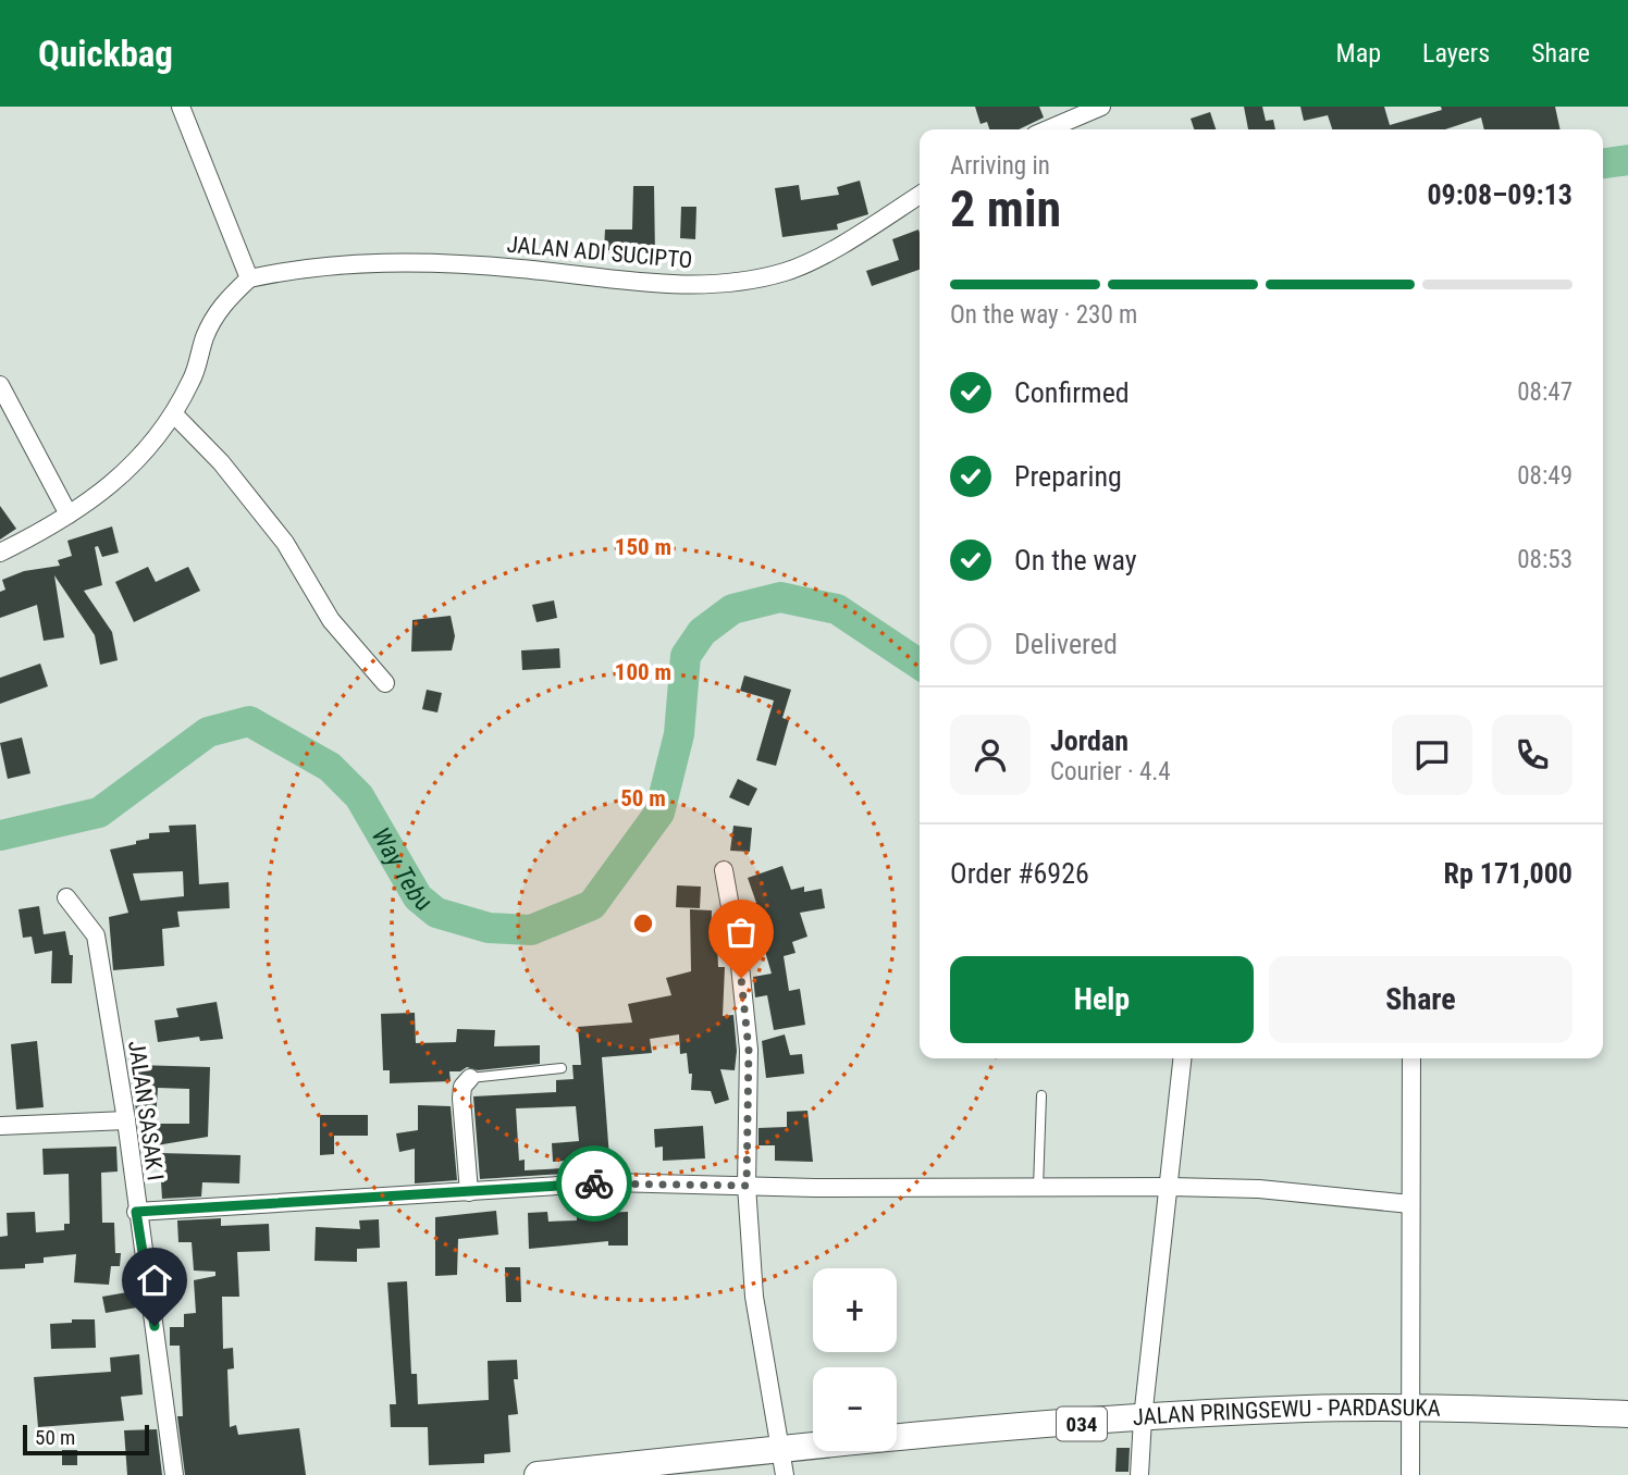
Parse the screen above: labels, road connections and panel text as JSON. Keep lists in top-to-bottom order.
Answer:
{
  "streets": {
    "main road": ["JALAN PRINGSEWU - PARDASUKA", "034"],
    "street": ["JALAN ADI SUCIPTO", "JALAN SASAK I"]
  },
  "water": ["Way Tebu"],
  "scale_bar": "50 m",
  "page": {
    "header": "Quickbag",
    "nav": ["Map", "Layers", "Share"],
    "heading": ["2 min", "Arriving in", "09:08–09:13"],
    "panel": [
      "Jordan",
      "Courier · 4.4",
      "Order #6926",
      "Rp 171,000"
    ],
    "bar": "On the way · 230 m",
    "list": [
      ["Confirmed", "08:47"],
      ["Preparing", "08:49"],
      ["On the way", "08:53"],
      "Delivered"
    ],
    "buttons": ["Help", "Share"],
    "map_buttons": ["+", "−"],
    "scale": "50 m"
  },
  "rings": ["150 m", "100 m", "50 m"]
}
